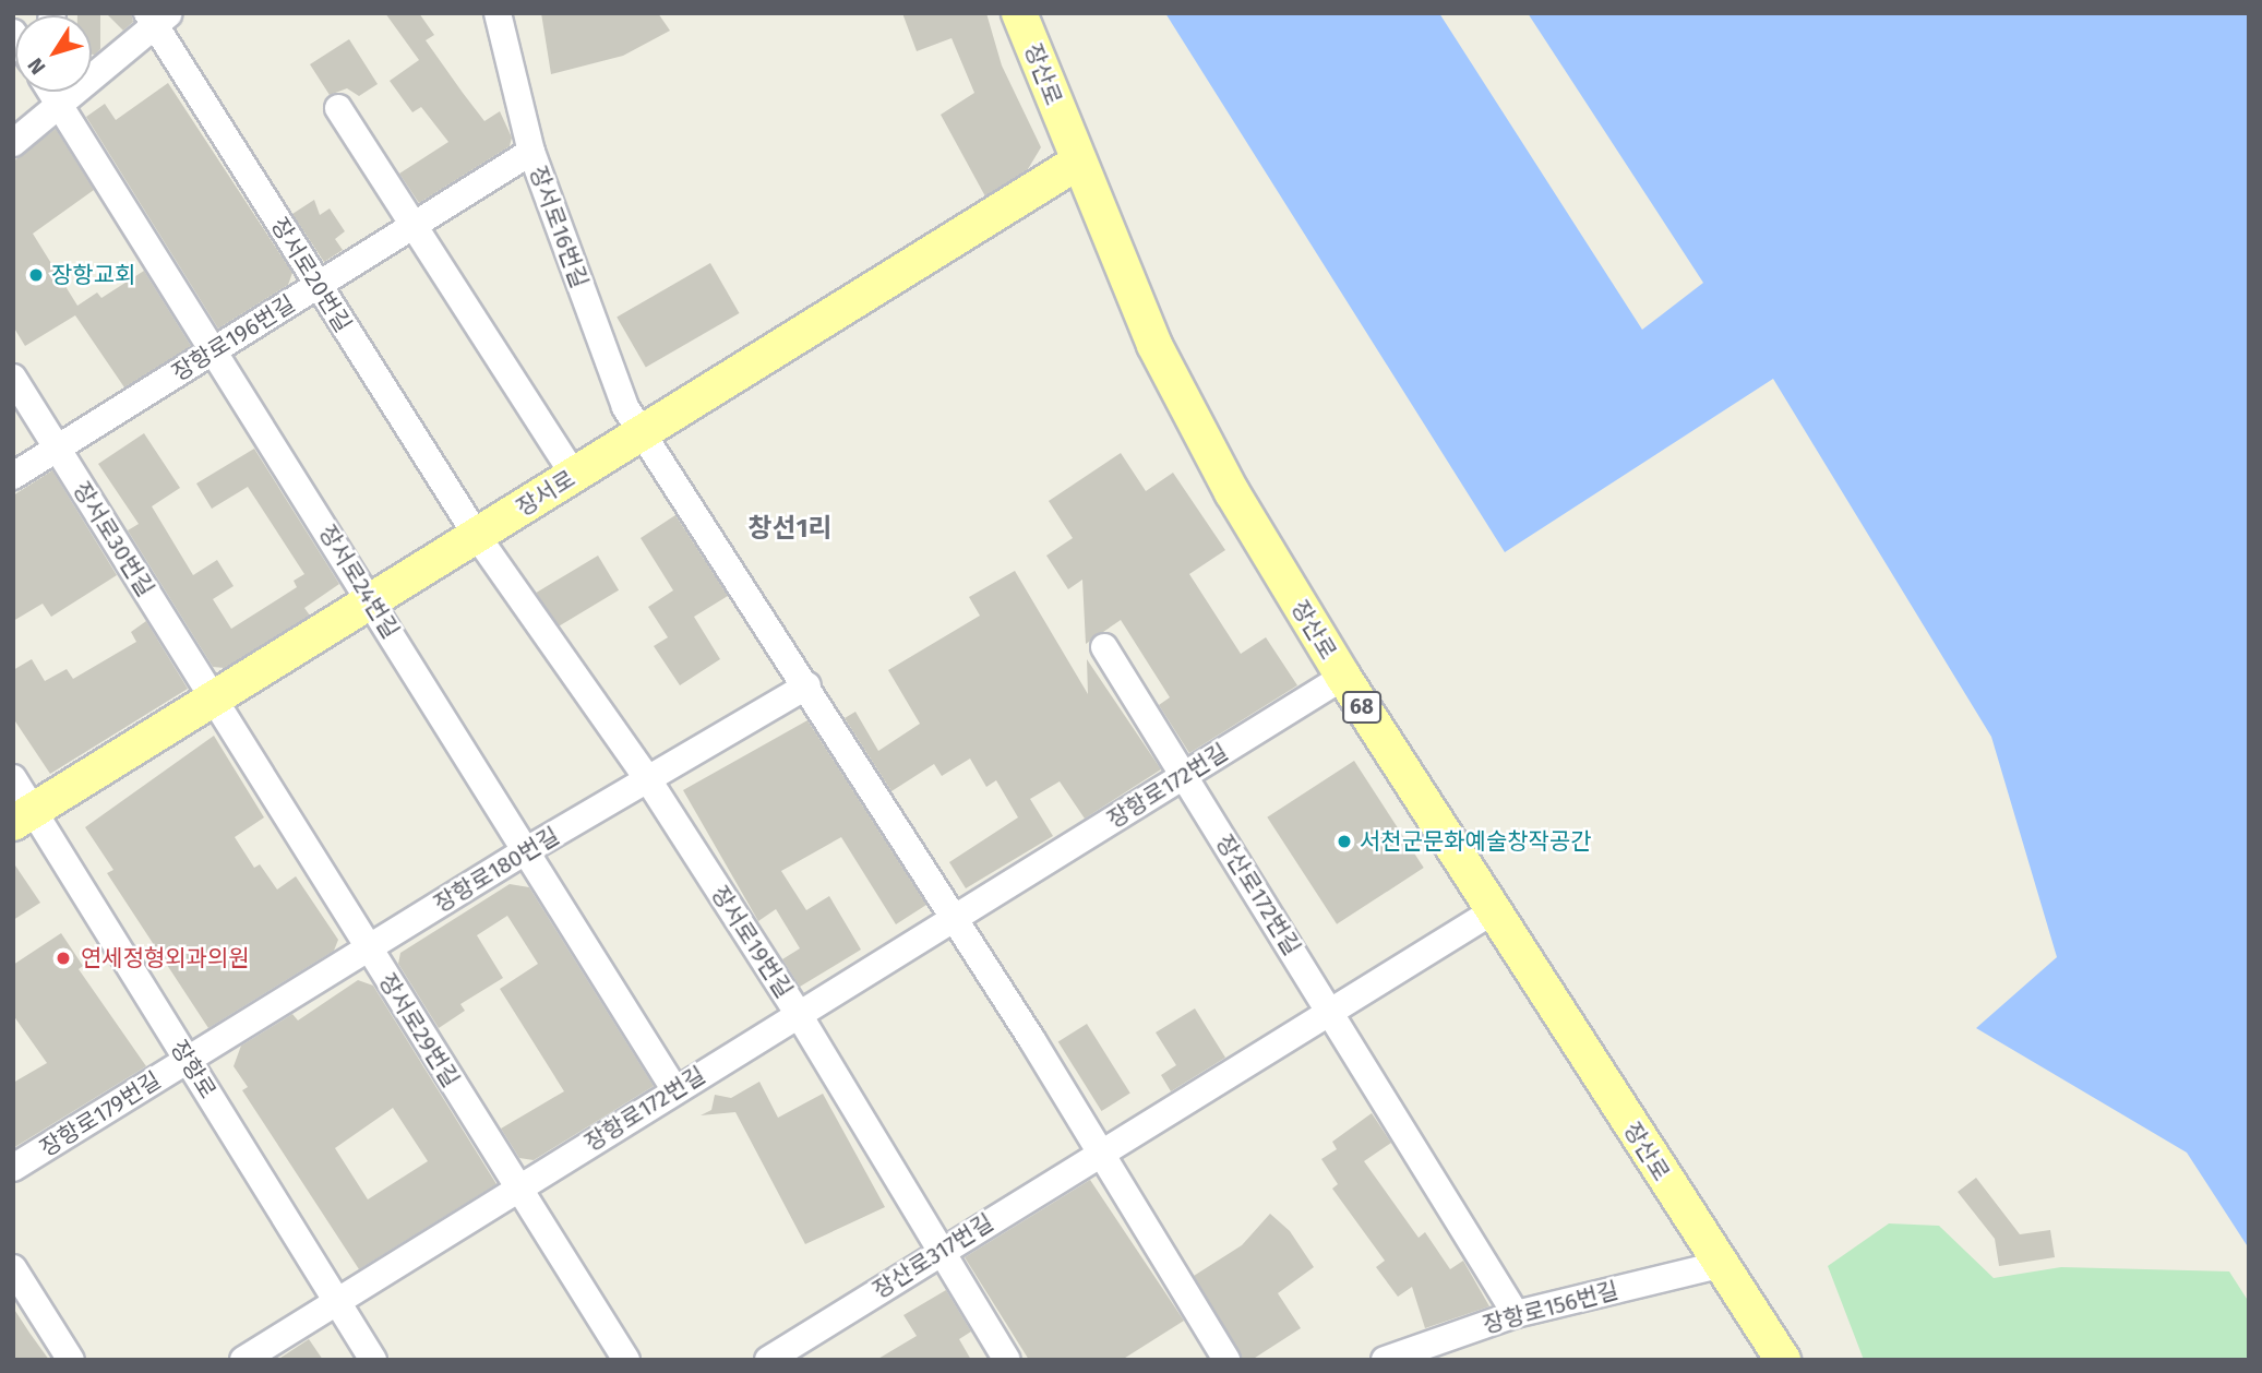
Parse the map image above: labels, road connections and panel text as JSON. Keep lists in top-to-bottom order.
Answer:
{
  "streets": {
    "main road": ["장산로", "장서로", "68"],
    "street": [
      "장서로16번길",
      "장서로20번길",
      "장항로196번길",
      "장서로30번길",
      "장서로24번길",
      "장항로172번길",
      "장항로180번길",
      "장산로172번길",
      "장서로19번길",
      "장서로29번길",
      "장항로",
      "장항로179번길",
      "장산로317번길",
      "장항로156번길"
    ]
  },
  "crossings": [
    ["장산로", "장서로"],
    ["장산로", "장항로172번길"],
    ["장산로", "장산로317번길"],
    ["장산로", "장항로156번길"],
    ["장서로16번길", "장항로196번길"],
    ["장서로16번길", "장서로"],
    ["장서로16번길", "장항로172번길"],
    ["장서로16번길", "장항로180번길"],
    ["장서로20번길", "장항로196번길"],
    ["장서로20번길", "장서로"],
    ["장서로20번길", "장서로19번길"],
    ["장항로196번길", "장서로30번길"],
    ["장항로196번길", "장서로24번길"],
    ["장서로", "장서로30번길"],
    ["장서로", "장서로24번길"],
    ["장서로", "장서로19번길"],
    ["장서로", "장서로29번길"],
    ["장서로", "장항로"],
    ["장서로30번길", "장서로29번길"],
    ["장서로24번길", "장항로172번길"],
    ["장서로24번길", "장항로180번길"],
    ["장항로172번길", "장산로172번길"],
    ["장항로172번길", "장서로19번길"],
    ["장항로172번길", "장서로29번길"],
    ["장항로172번길", "장항로"],
    ["장항로180번길", "장서로19번길"],
    ["장항로180번길", "장서로29번길"],
    ["장항로180번길", "장항로"],
    ["장항로180번길", "장항로179번길"],
    ["장산로172번길", "장산로317번길"],
    ["장서로19번길", "장산로317번길"],
    ["장항로", "장항로179번길"]
  ],
  "districts": ["창선1리"],
  "places": ["장항교회", "서천군문화예술창작공간", "연세정형외과의원"],
  "north": "bottom left"
}
